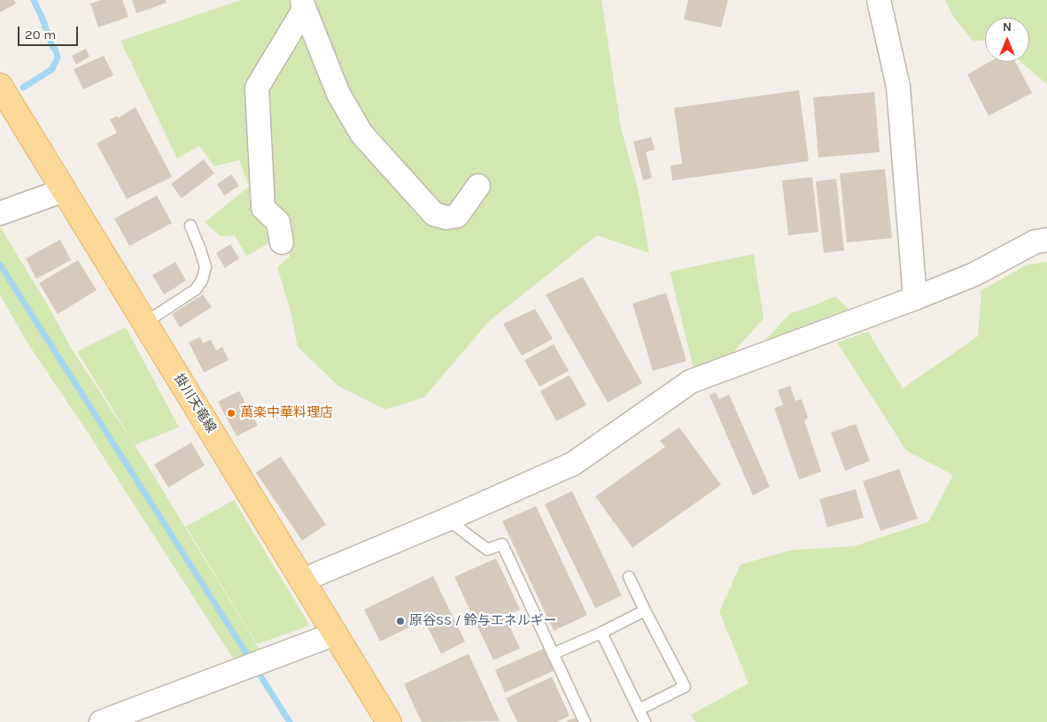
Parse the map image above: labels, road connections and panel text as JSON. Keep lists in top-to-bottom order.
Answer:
{
  "streets": {
    "main road": ["掛川天竜線"]
  },
  "places": ["萬楽中華料理店", "原谷SS / 鈴与エネルギー"],
  "scale_bar": "20 m",
  "north": "top"
}
